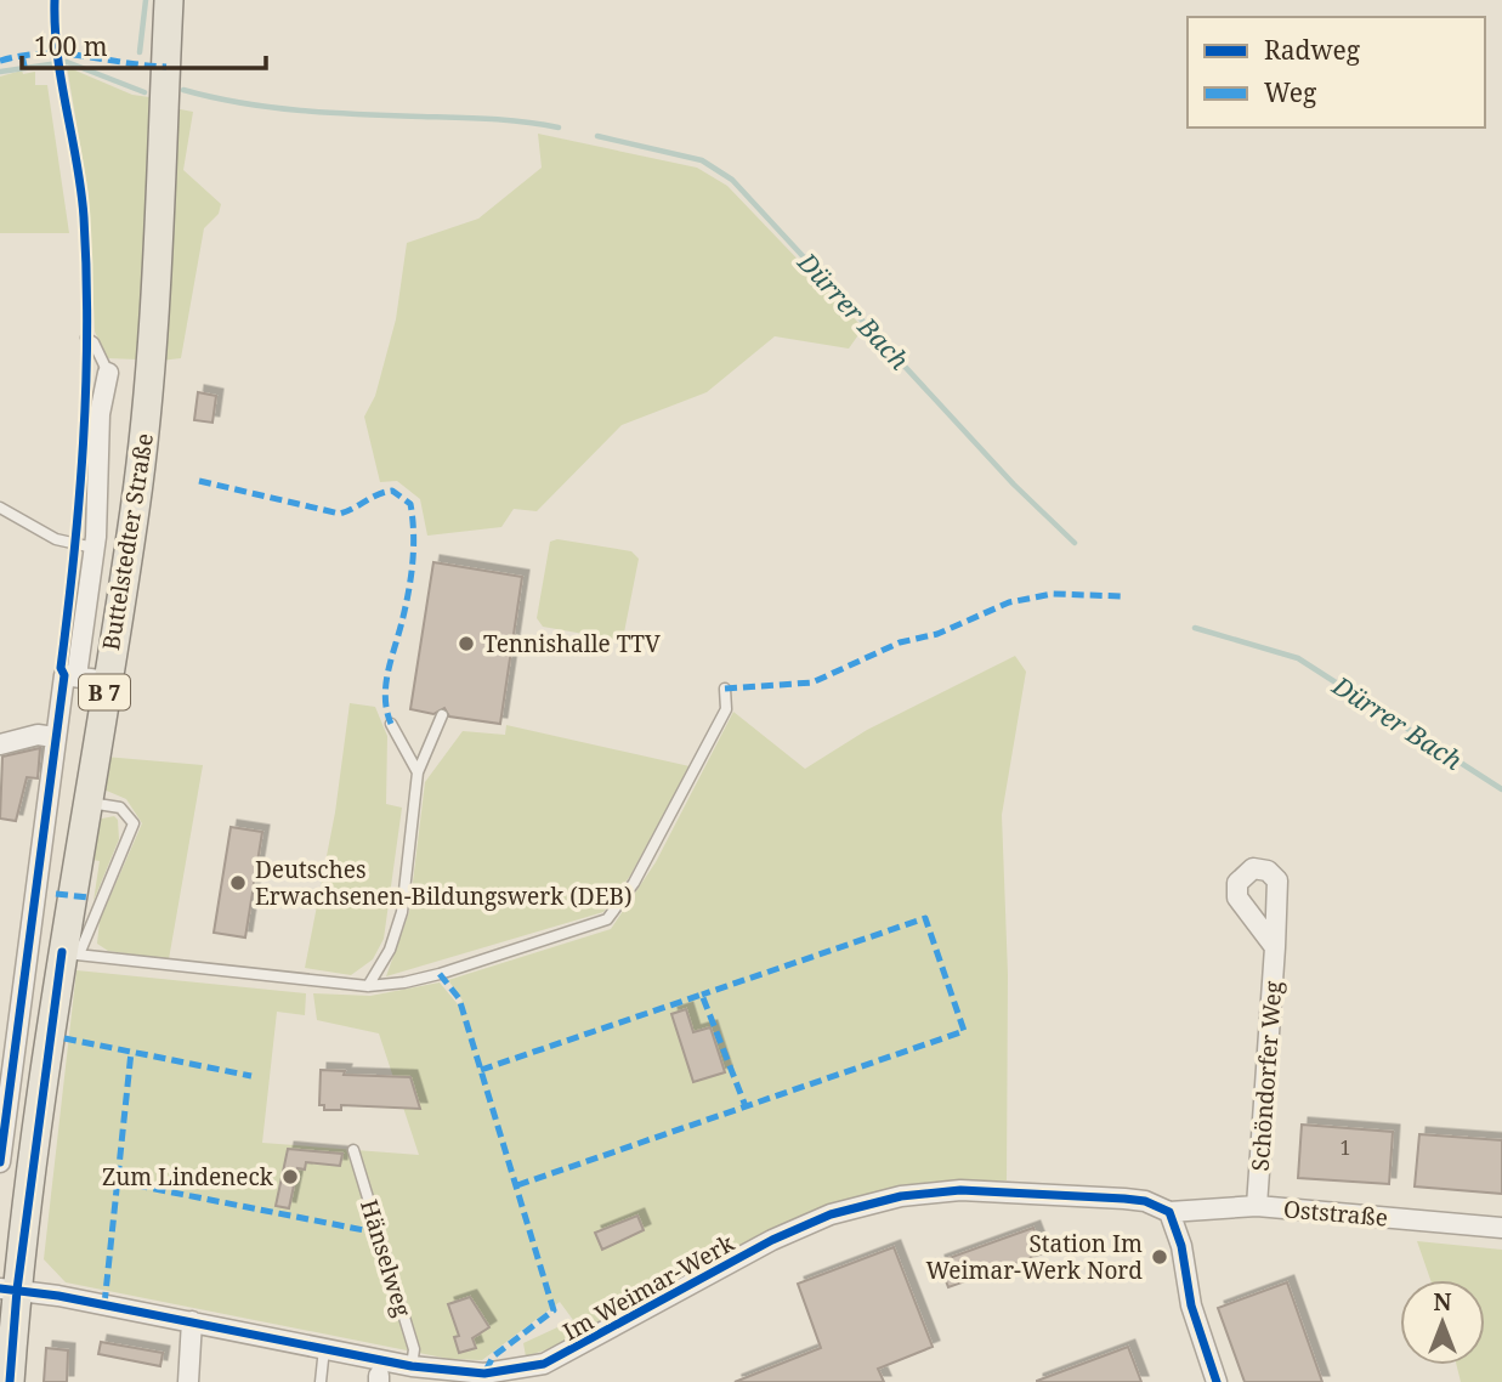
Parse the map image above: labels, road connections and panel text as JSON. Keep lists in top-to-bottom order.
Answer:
{
  "streets": {
    "main road": ["Buttelstedter Straße", "B 7"],
    "street": ["Schöndorfer Weg", "Oststraße", "Im Weimar-Werk"],
    "lane": ["Hänselweg"]
  },
  "crossings": [
    ["Buttelstedter Straße", "Im Weimar-Werk"],
    ["Schöndorfer Weg", "Oststraße"],
    ["Oststraße", "Im Weimar-Werk"],
    ["Hänselweg", "Im Weimar-Werk"]
  ],
  "water": ["Dürrer Bach"],
  "places": [
    "Tennishalle TTV",
    "Deutsches Erwachsenen-Bildungswerk (DEB)",
    "Zum Lindeneck",
    "Station Im Weimar-Werk Nord"
  ],
  "house_numbers": ["1"],
  "legend": ["Radweg", "Weg"],
  "scale_bar": "100 m",
  "north": "top"
}
